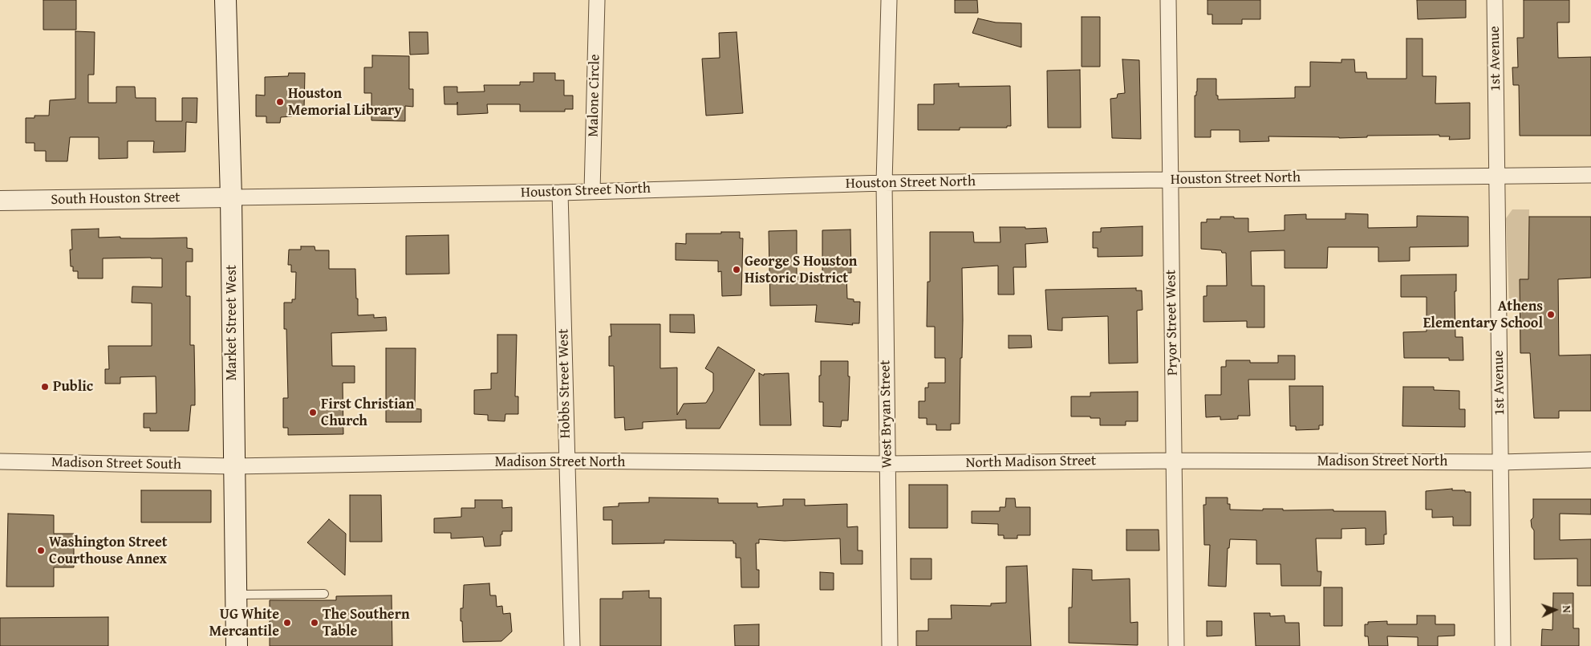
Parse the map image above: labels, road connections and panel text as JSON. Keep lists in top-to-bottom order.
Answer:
{
  "streets": {
    "main road": ["Market Street West"],
    "street": [
      "1st Avenue",
      "Malone Circle",
      "Houston Street North",
      "South Houston Street",
      "Pryor Street West",
      "Hobbs Street West",
      "West Bryan Street",
      "Madison Street North",
      "North Madison Street",
      "Madison Street South"
    ]
  },
  "crossings": [
    ["1st Avenue", "Houston Street North"],
    ["1st Avenue", "Madison Street North"],
    ["Malone Circle", "Houston Street North"],
    ["Houston Street North", "South Houston Street"],
    ["Houston Street North", "Market Street West"],
    ["Houston Street North", "Pryor Street West"],
    ["Houston Street North", "Hobbs Street West"],
    ["Houston Street North", "West Bryan Street"],
    ["South Houston Street", "Market Street West"],
    ["Market Street West", "Madison Street North"],
    ["Market Street West", "Madison Street South"],
    ["Pryor Street West", "Madison Street North"],
    ["Pryor Street West", "North Madison Street"],
    ["Hobbs Street West", "Madison Street North"],
    ["West Bryan Street", "Madison Street North"],
    ["West Bryan Street", "North Madison Street"],
    ["Madison Street North", "North Madison Street"],
    ["Madison Street North", "Madison Street South"]
  ],
  "places": [
    "Houston Memorial Library",
    "George S Houston Historic District",
    "Athens Elementary School",
    "Public",
    "First Christian Church",
    "Washington Street Courthouse Annex",
    "UG White Mercantile",
    "The Southern Table"
  ],
  "north": "right"
}
